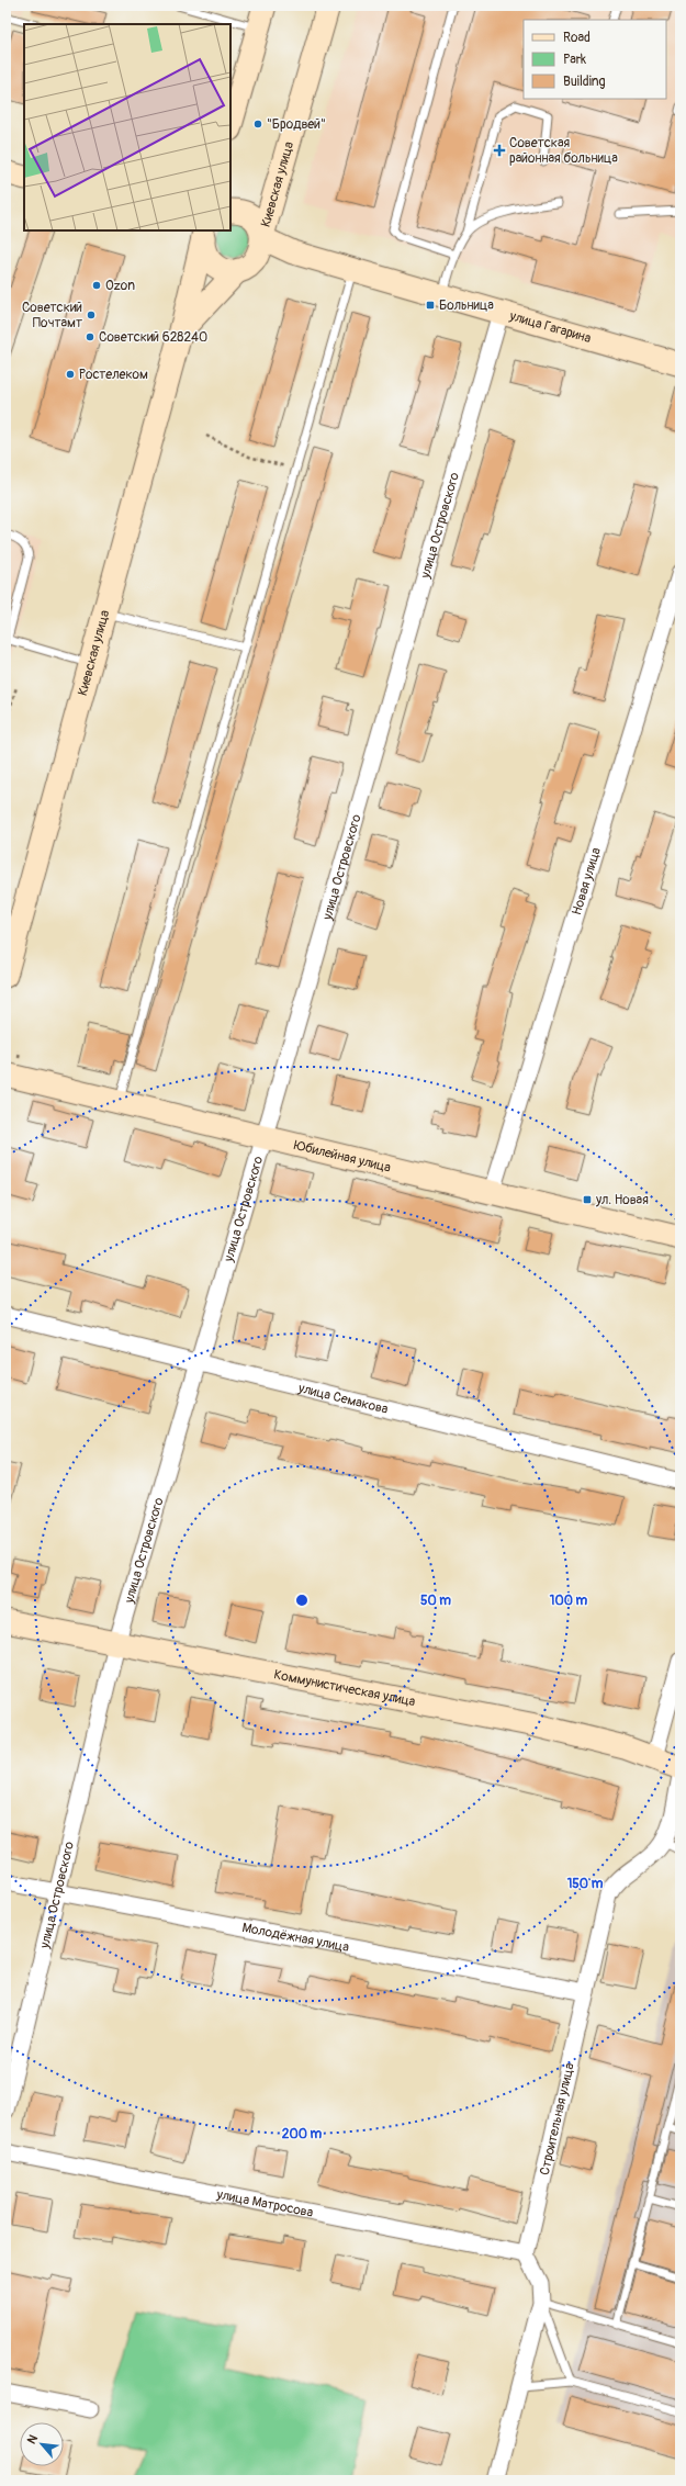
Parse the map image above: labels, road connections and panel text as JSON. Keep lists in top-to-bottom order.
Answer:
{
  "streets": {
    "street": [
      "Киевская улица",
      "улица Гагарина",
      "улица Островского",
      "Новая улица",
      "Юбилейная улица",
      "улица Семакова",
      "Коммунистическая улица",
      "Молодёжная улица",
      "Строительная улица",
      "улица Матросова"
    ]
  },
  "crossings": [
    ["Киевская улица", "улица Гагарина"],
    ["улица Гагарина", "улица Островского"],
    ["улица Островского", "Юбилейная улица"],
    ["улица Островского", "улица Семакова"],
    ["улица Островского", "Коммунистическая улица"],
    ["улица Островского", "Молодёжная улица"],
    ["Новая улица", "Юбилейная улица"],
    ["Молодёжная улица", "Строительная улица"],
    ["Строительная улица", "улица Матросова"]
  ],
  "places": {
    "other": [
      "\"Бродвей\"",
      "Ozon",
      "Советский Почтамт",
      "Советский 628240",
      "Ростелеком"
    ],
    "health": ["Советская районная больница"],
    "transit": ["Больница", "ул. Новая"]
  },
  "legend": ["Road", "Park", "Building"],
  "north": "top left",
  "rings": [
    "50 m",
    "100 m",
    "150 m",
    "200 m"
  ]
}
